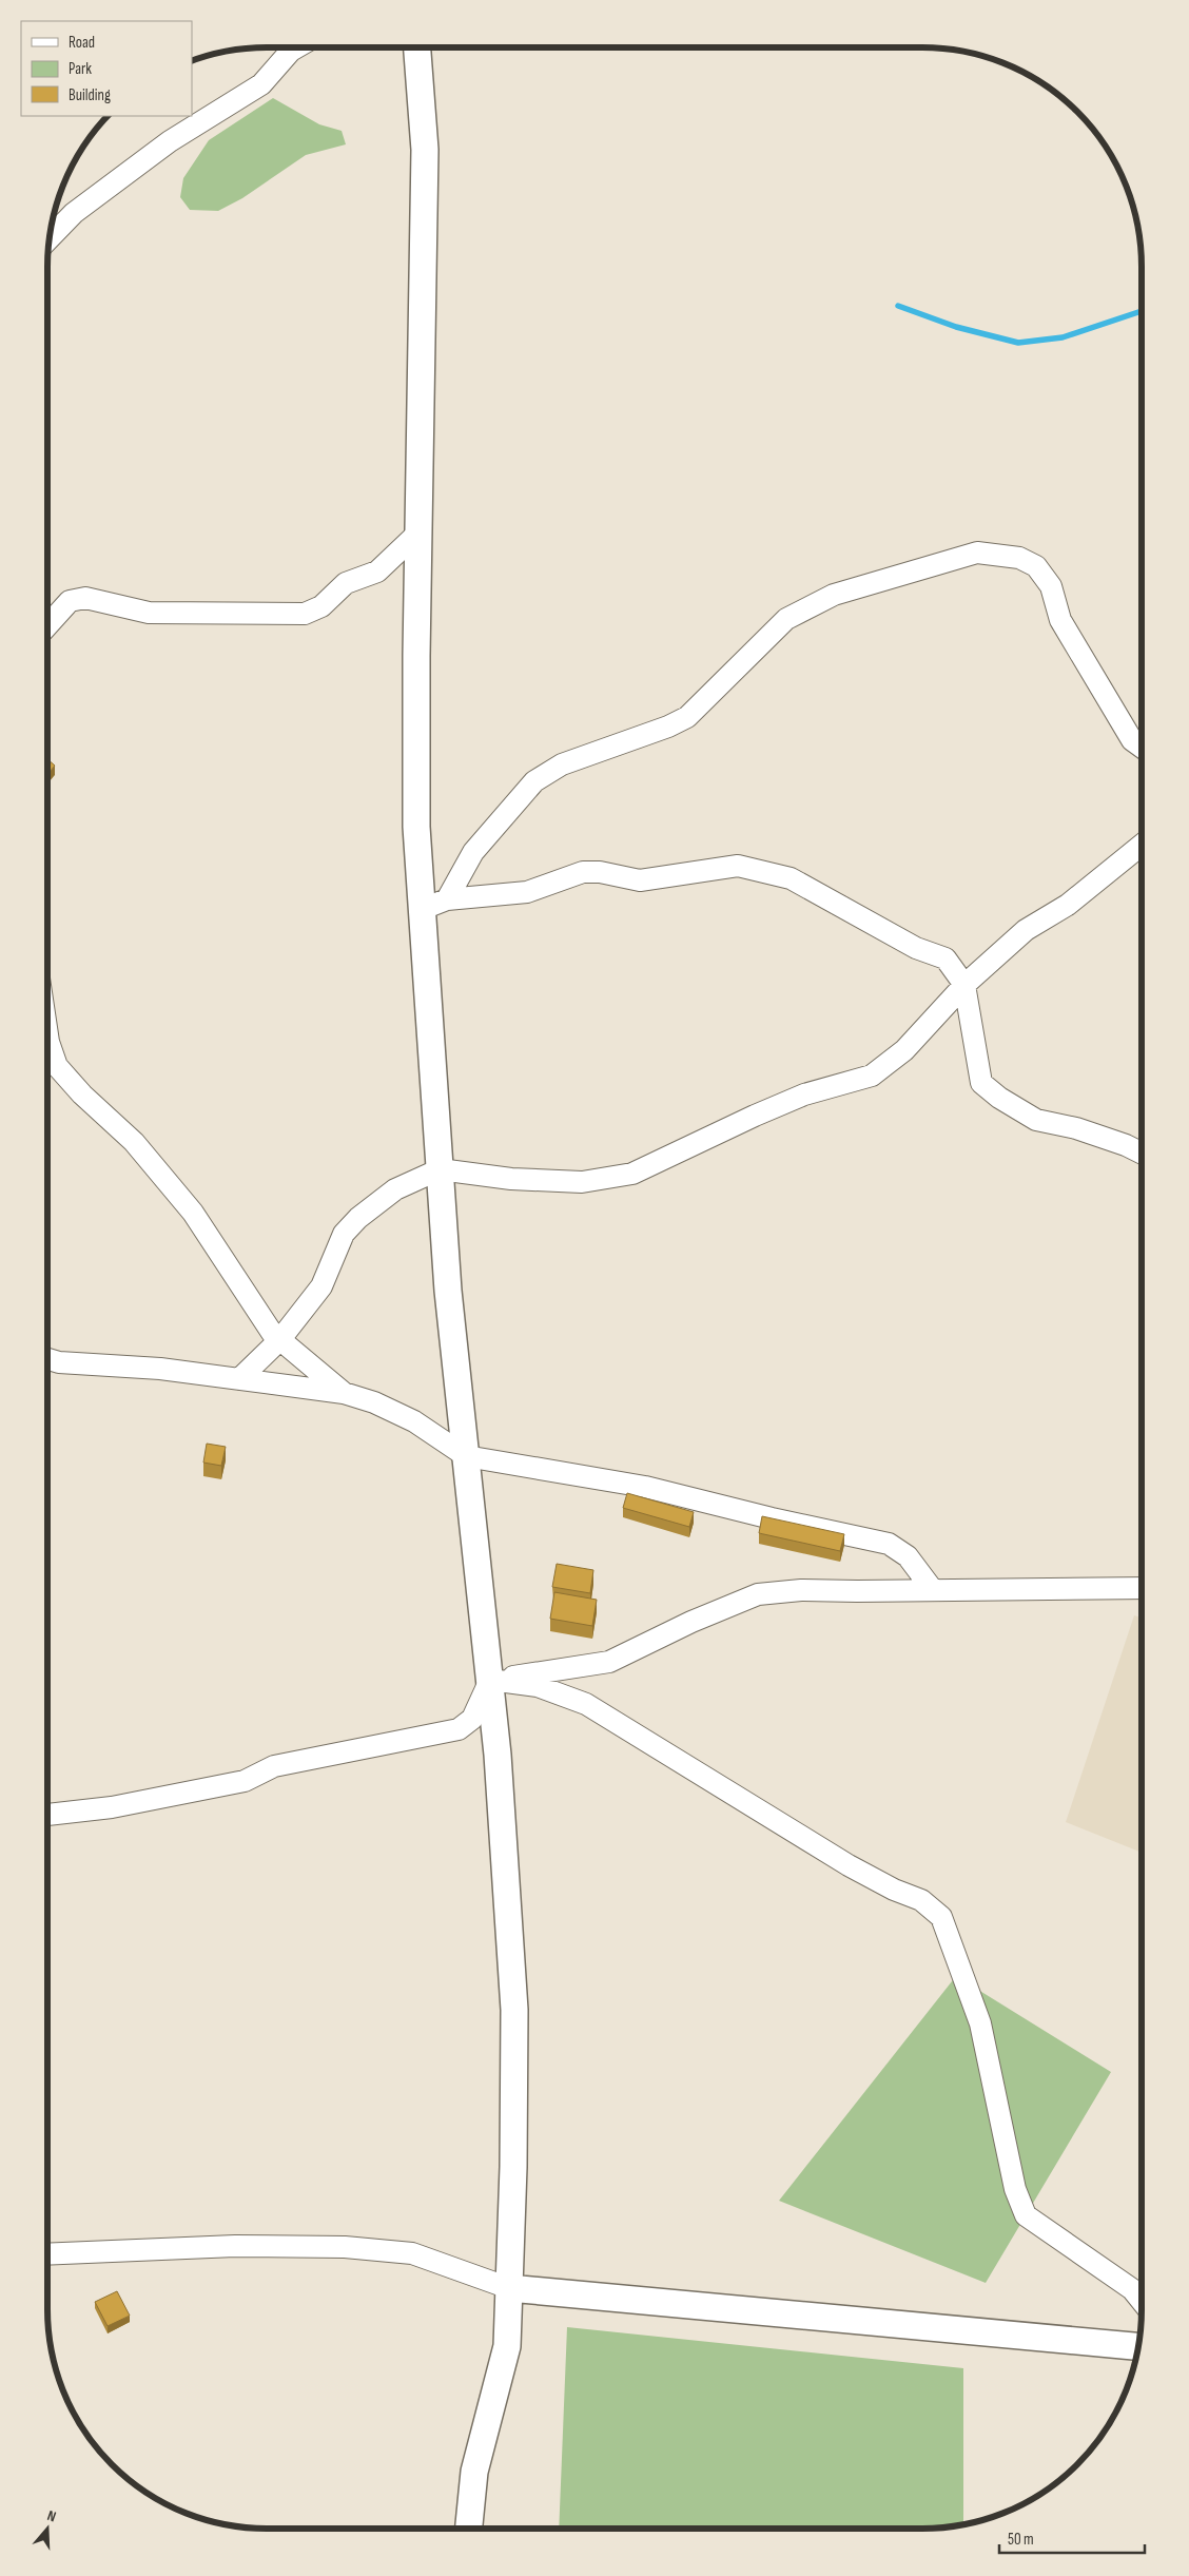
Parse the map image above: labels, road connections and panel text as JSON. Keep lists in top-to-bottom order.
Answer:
{
  "legend": ["Road", "Park", "Building"],
  "scale_bar": "50 m",
  "north": "top"
}
